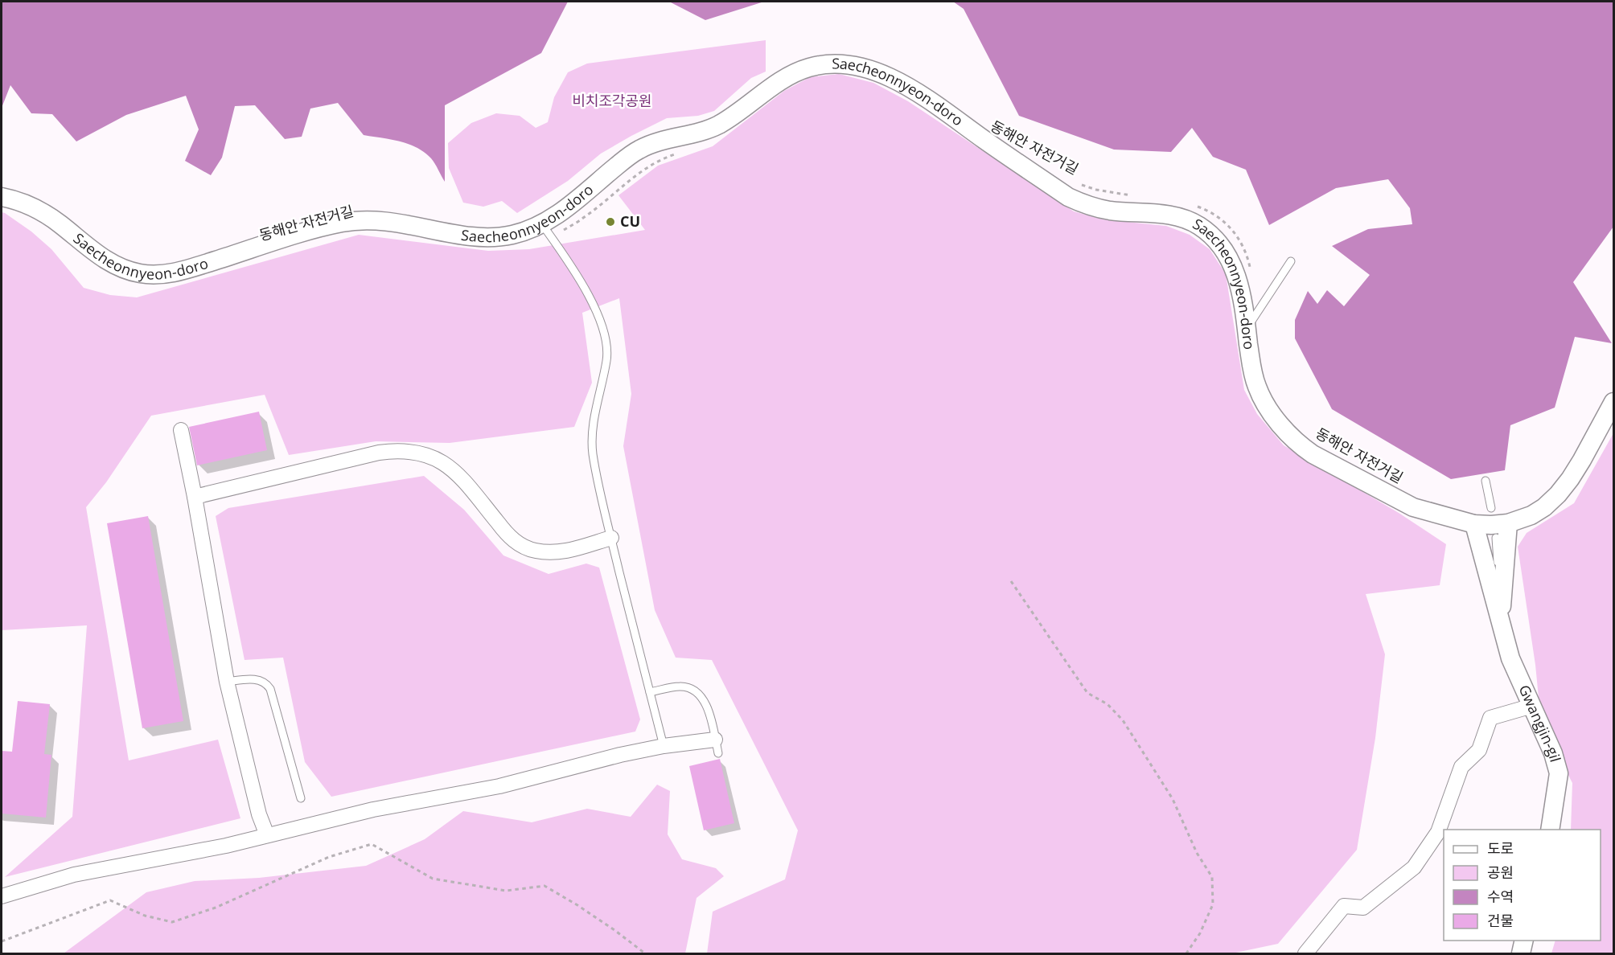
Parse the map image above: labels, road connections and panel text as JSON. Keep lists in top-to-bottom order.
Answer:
{
  "streets": {
    "street": ["Saecheonnyeon-doro", "Gwangjin-gil"],
    "path": ["동해안 자전거길"]
  },
  "crossings": [
    ["Saecheonnyeon-doro", "Gwangjin-gil"]
  ],
  "parks": ["비치조각공원"],
  "places": ["CU"],
  "legend": [
    "도로",
    "공원",
    "수역",
    "건물"
  ]
}
